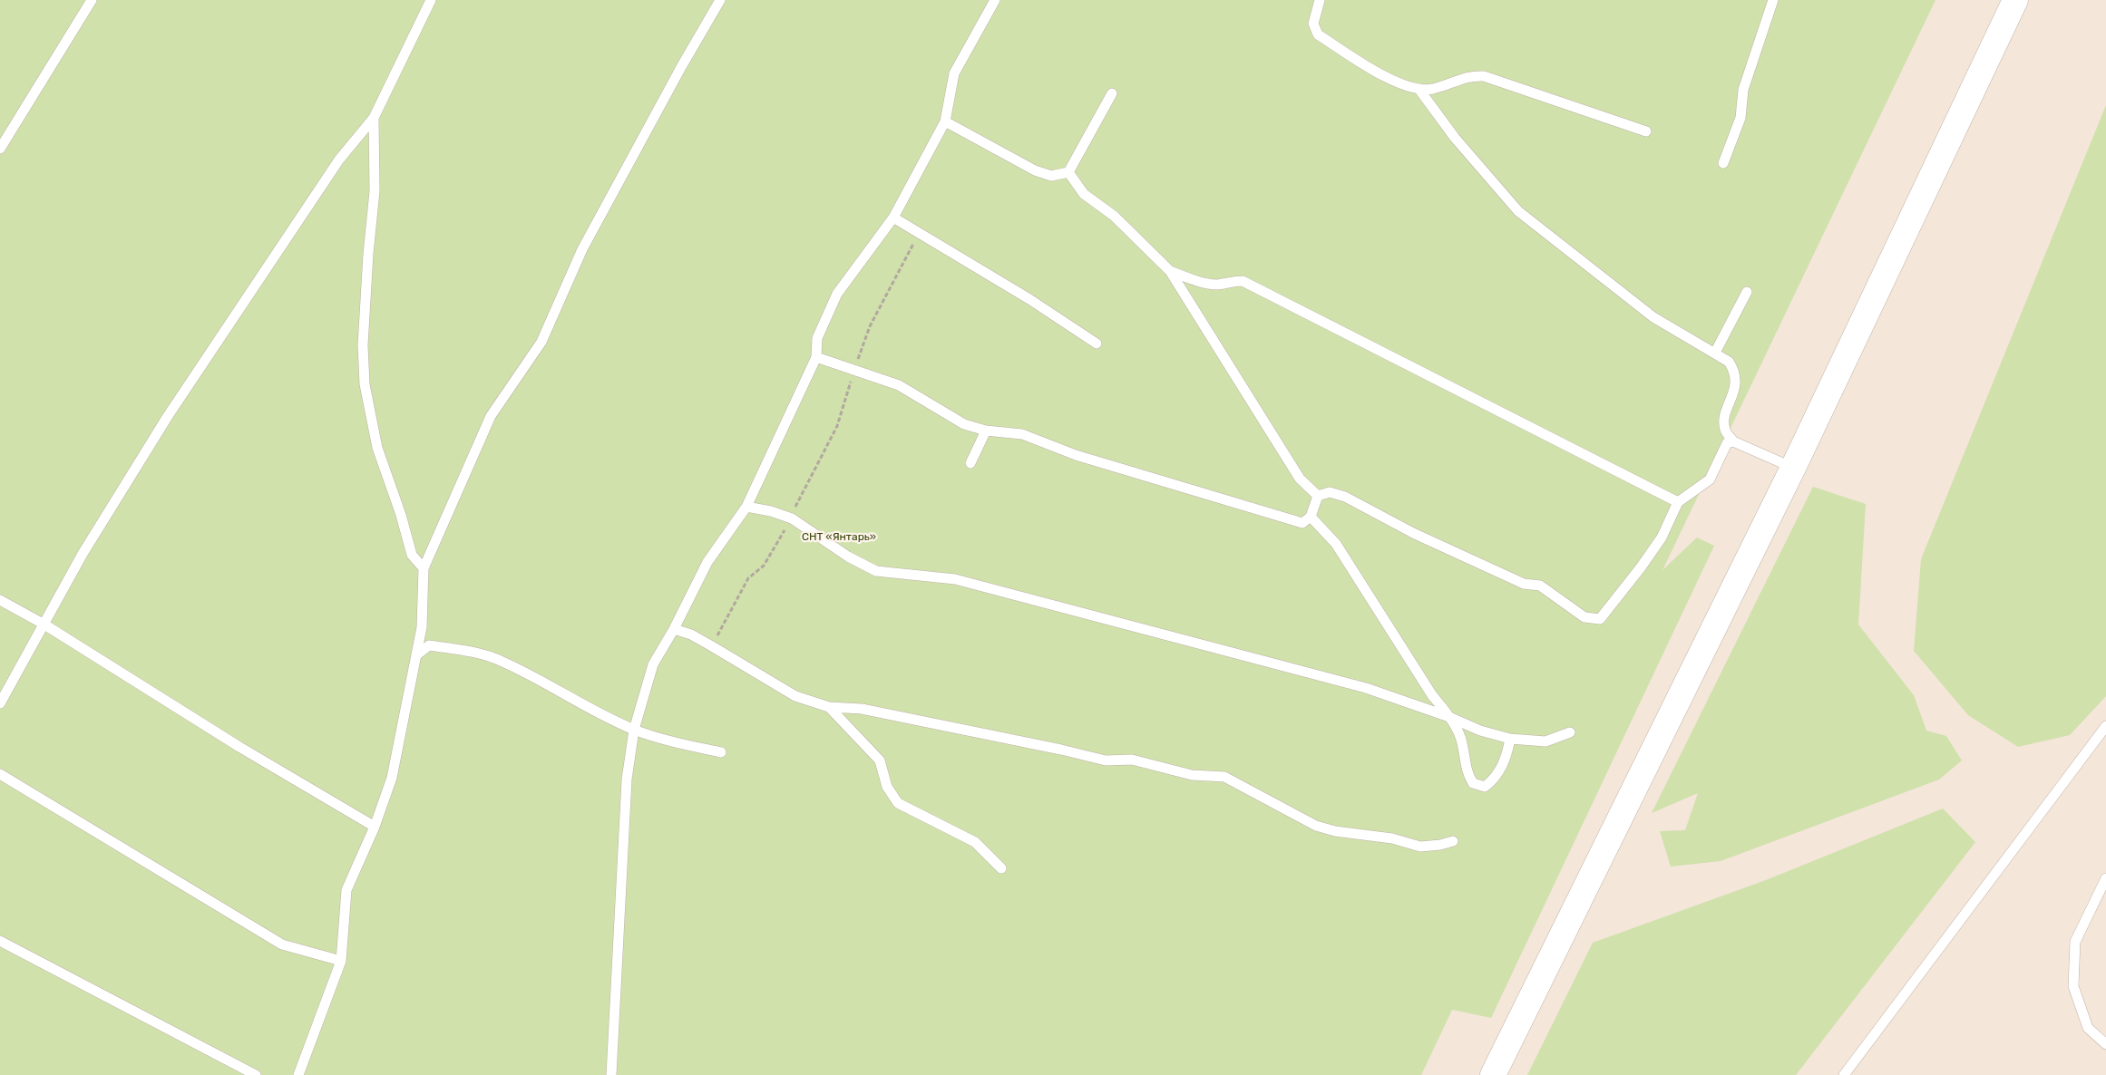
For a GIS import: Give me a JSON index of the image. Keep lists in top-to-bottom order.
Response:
{
  "parks": ["СНТ «Янтарь»"]
}
